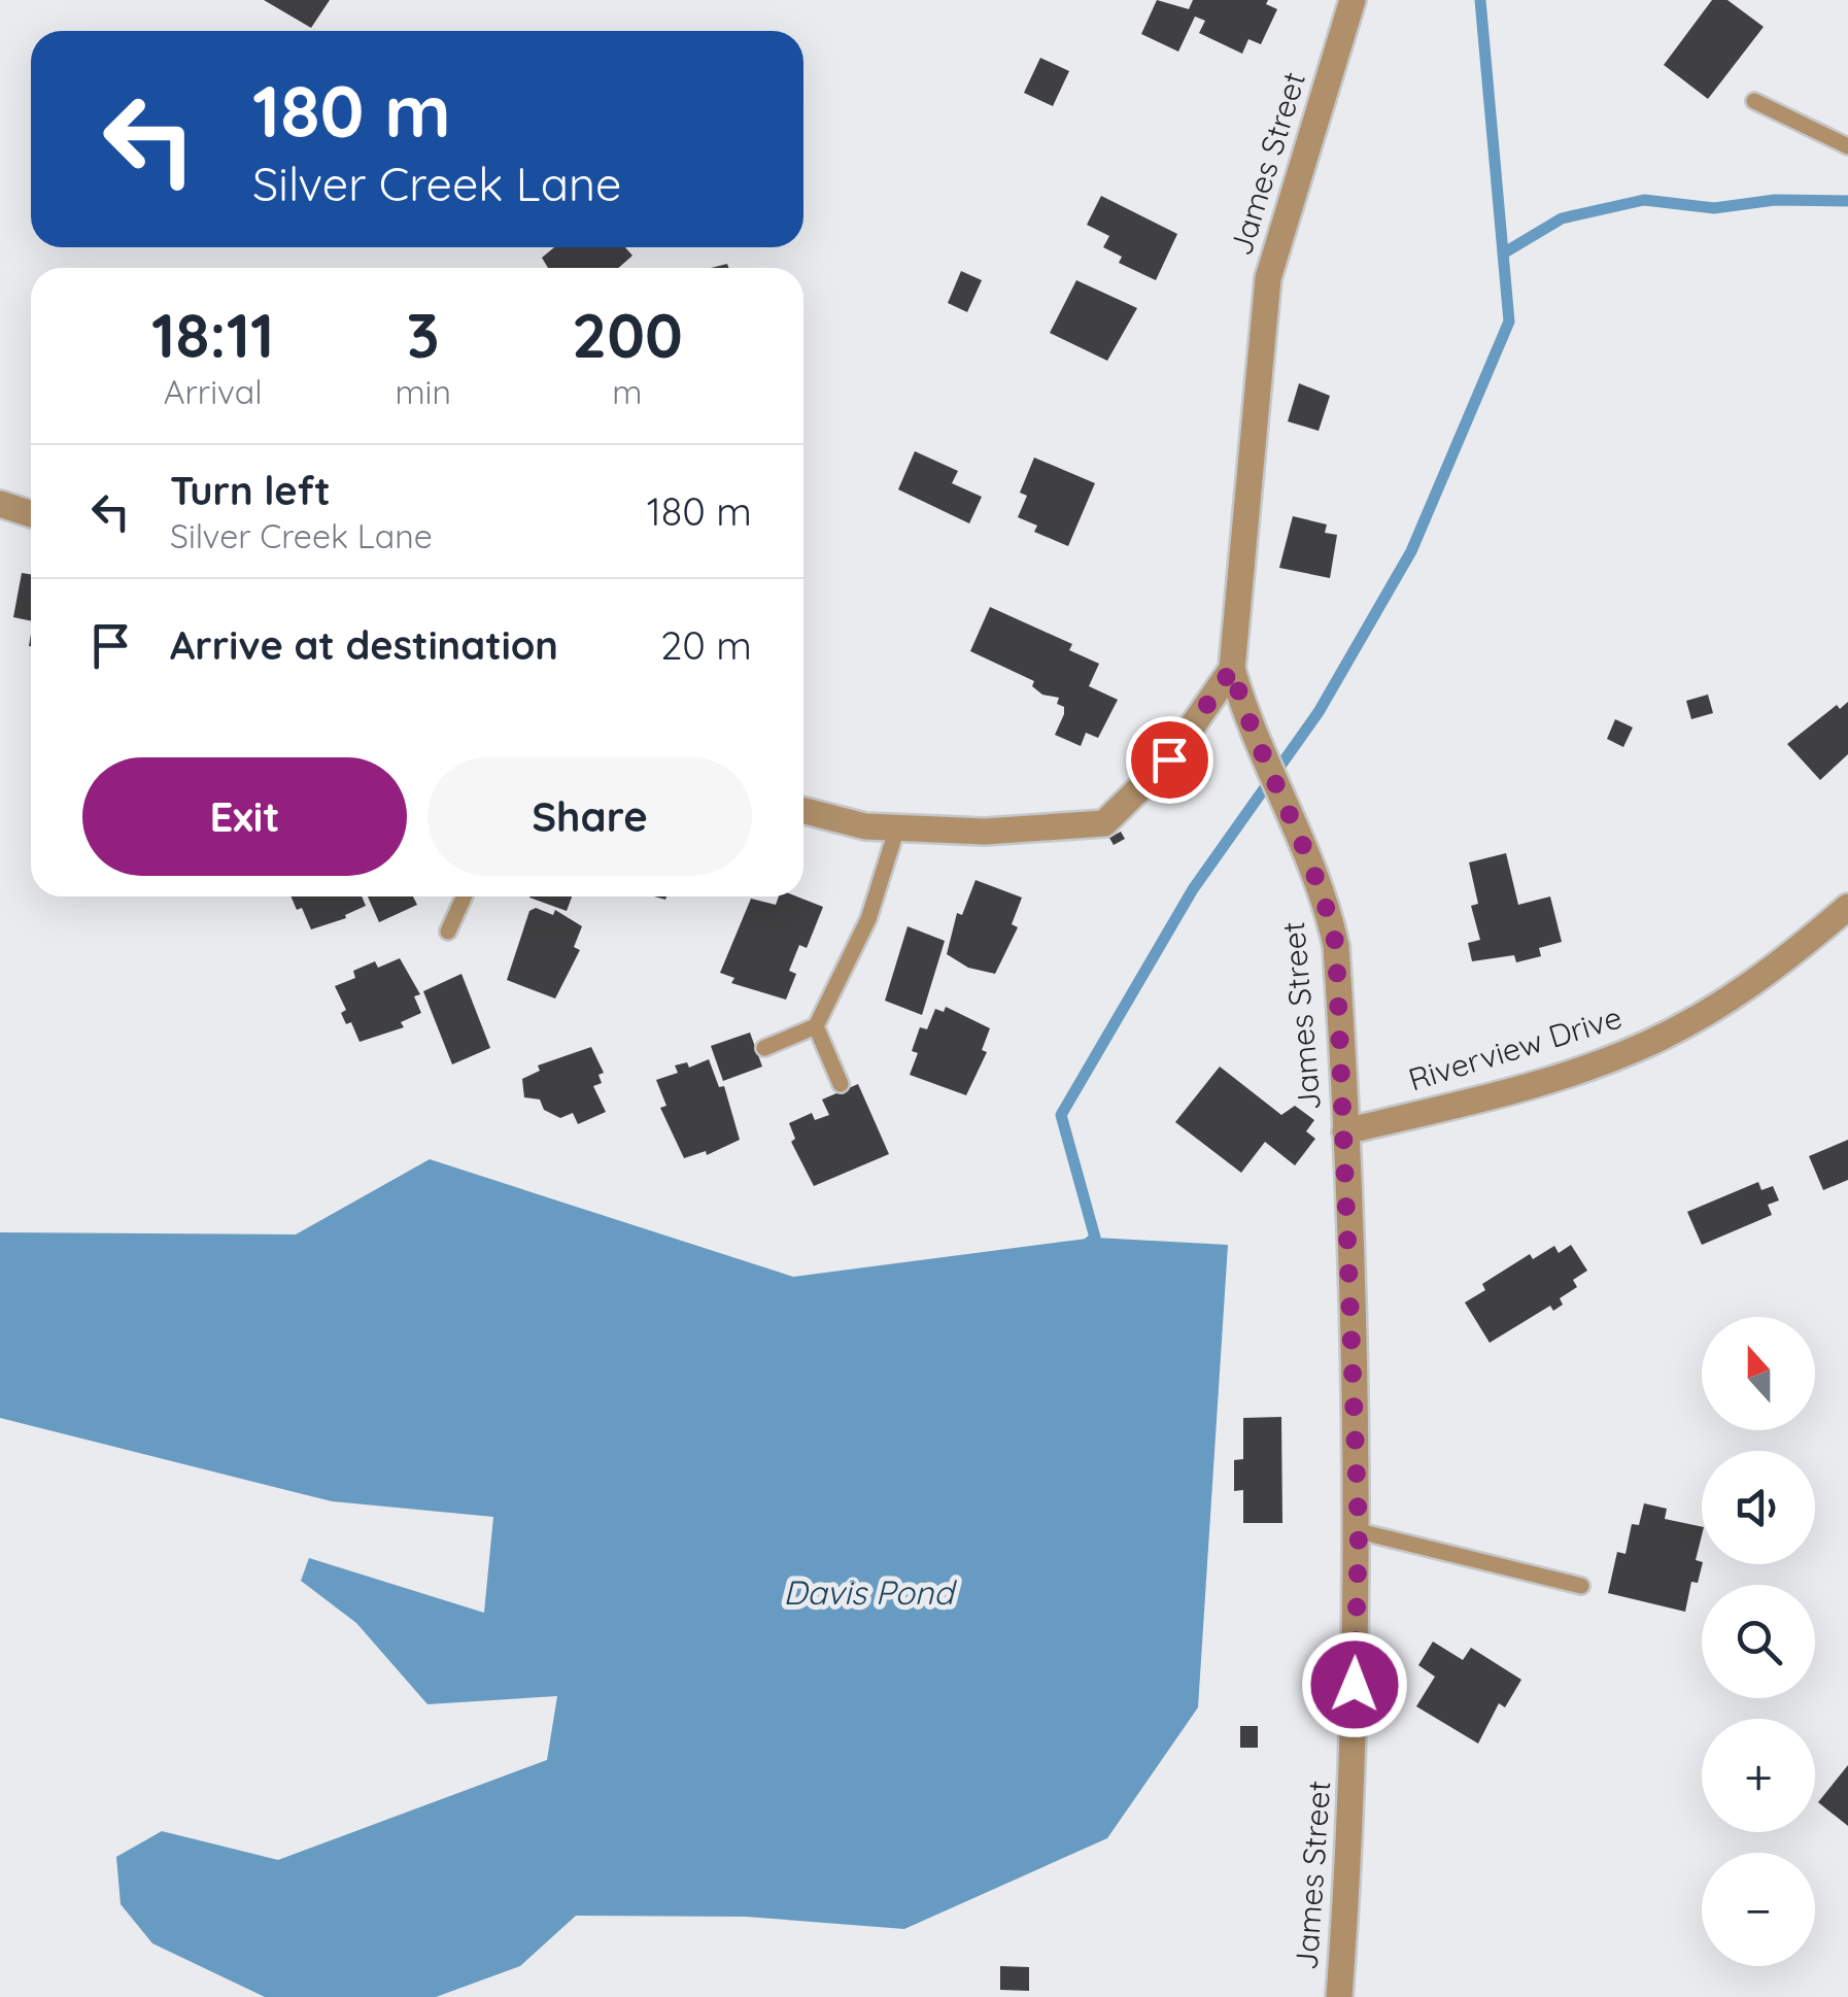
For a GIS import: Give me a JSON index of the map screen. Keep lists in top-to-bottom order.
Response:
{
  "streets": {
    "street": ["James Street", "Riverview Drive"]
  },
  "crossings": [
    ["James Street", "Riverview Drive"]
  ],
  "water": ["Davis Pond"],
  "north": "top",
  "page": {
    "turn": ["180 m", "Silver Creek Lane"],
    "eta": [
      "18:11",
      "Arrival",
      "3",
      "min",
      "200",
      "m"
    ],
    "list": [
      {
        "name": "Turn left",
        "note": "Silver Creek Lane",
        "value": "180 m"
      },
      {
        "name": "Arrive at destination",
        "value": "20 m"
      }
    ],
    "buttons": ["Exit", "Share"],
    "map_buttons": ["+", "−"]
  }
}
